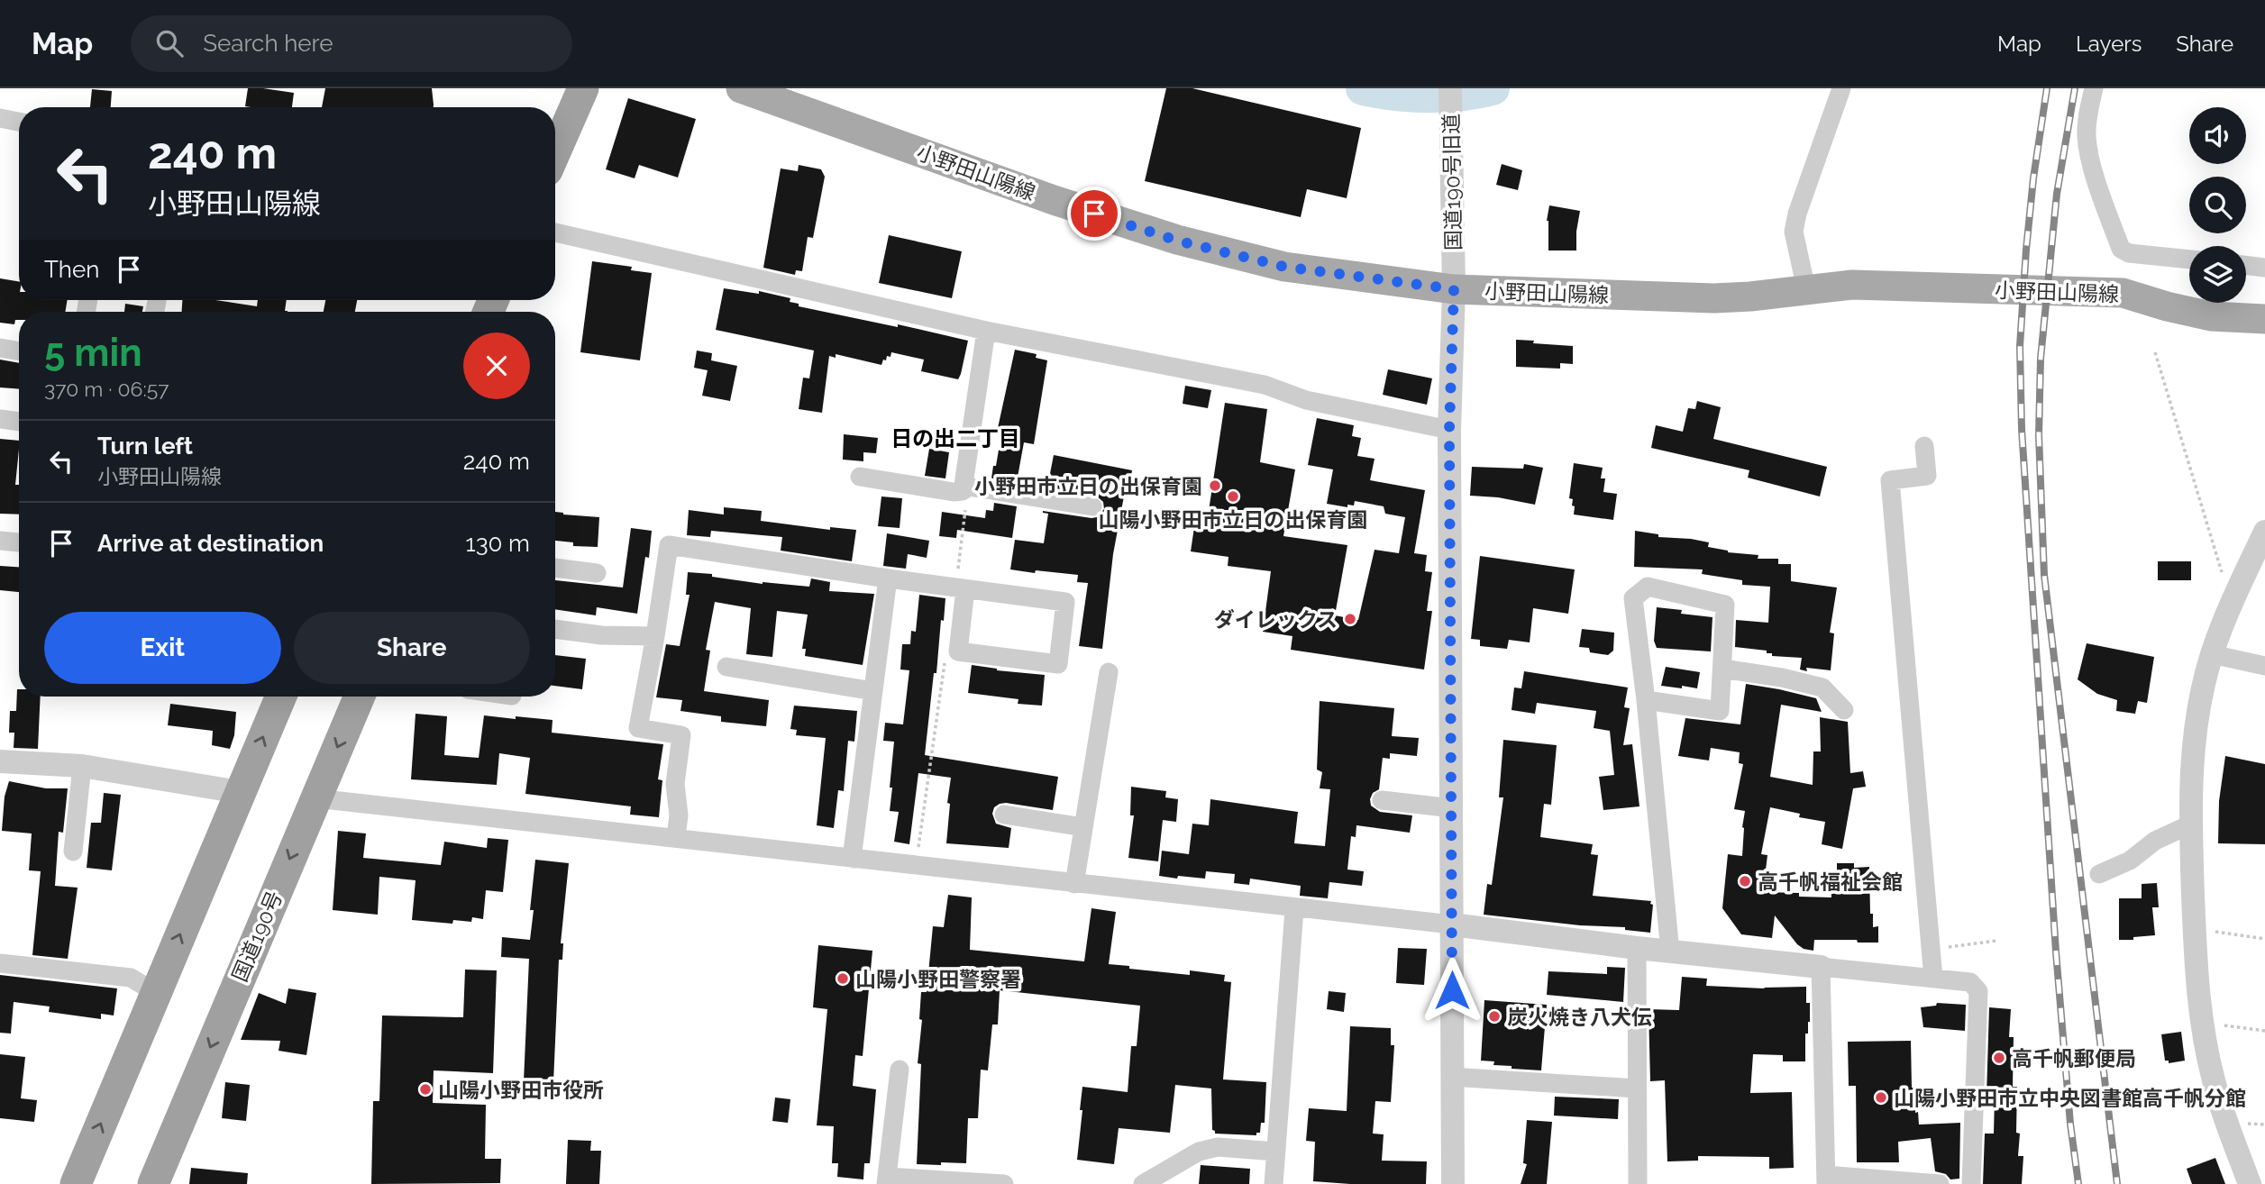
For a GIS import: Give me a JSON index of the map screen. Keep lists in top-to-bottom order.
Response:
{
  "streets": {
    "highway": ["国道190号"],
    "main road": ["小野田山陽線"],
    "street": ["国道190号旧道"]
  },
  "crossings": [
    ["小野田山陽線", "国道190号旧道"]
  ],
  "districts": ["日の出二丁目"],
  "places": [
    "小野田市立日の出保育園",
    "山陽小野田市立日の出保育園",
    "ダイレックス",
    "高千帆福祉会館",
    "山陽小野田警察署",
    "炭火焼き八犬伝",
    "高千帆郵便局",
    "山陽小野田市役所",
    "山陽小野田市立中央図書館高千帆分館"
  ],
  "page": {
    "header": "Map",
    "search": "Search here",
    "nav": ["Map", "Layers", "Share"],
    "turn": ["240 m", "小野田山陽線"],
    "then": "Then",
    "heading": ["5 min", "370 m · 06:57"],
    "list": [
      {
        "name": "Turn left",
        "note": "小野田山陽線",
        "value": "240 m"
      },
      {
        "name": "Arrive at destination",
        "value": "130 m"
      }
    ],
    "buttons": ["Exit", "Share"]
  }
}
